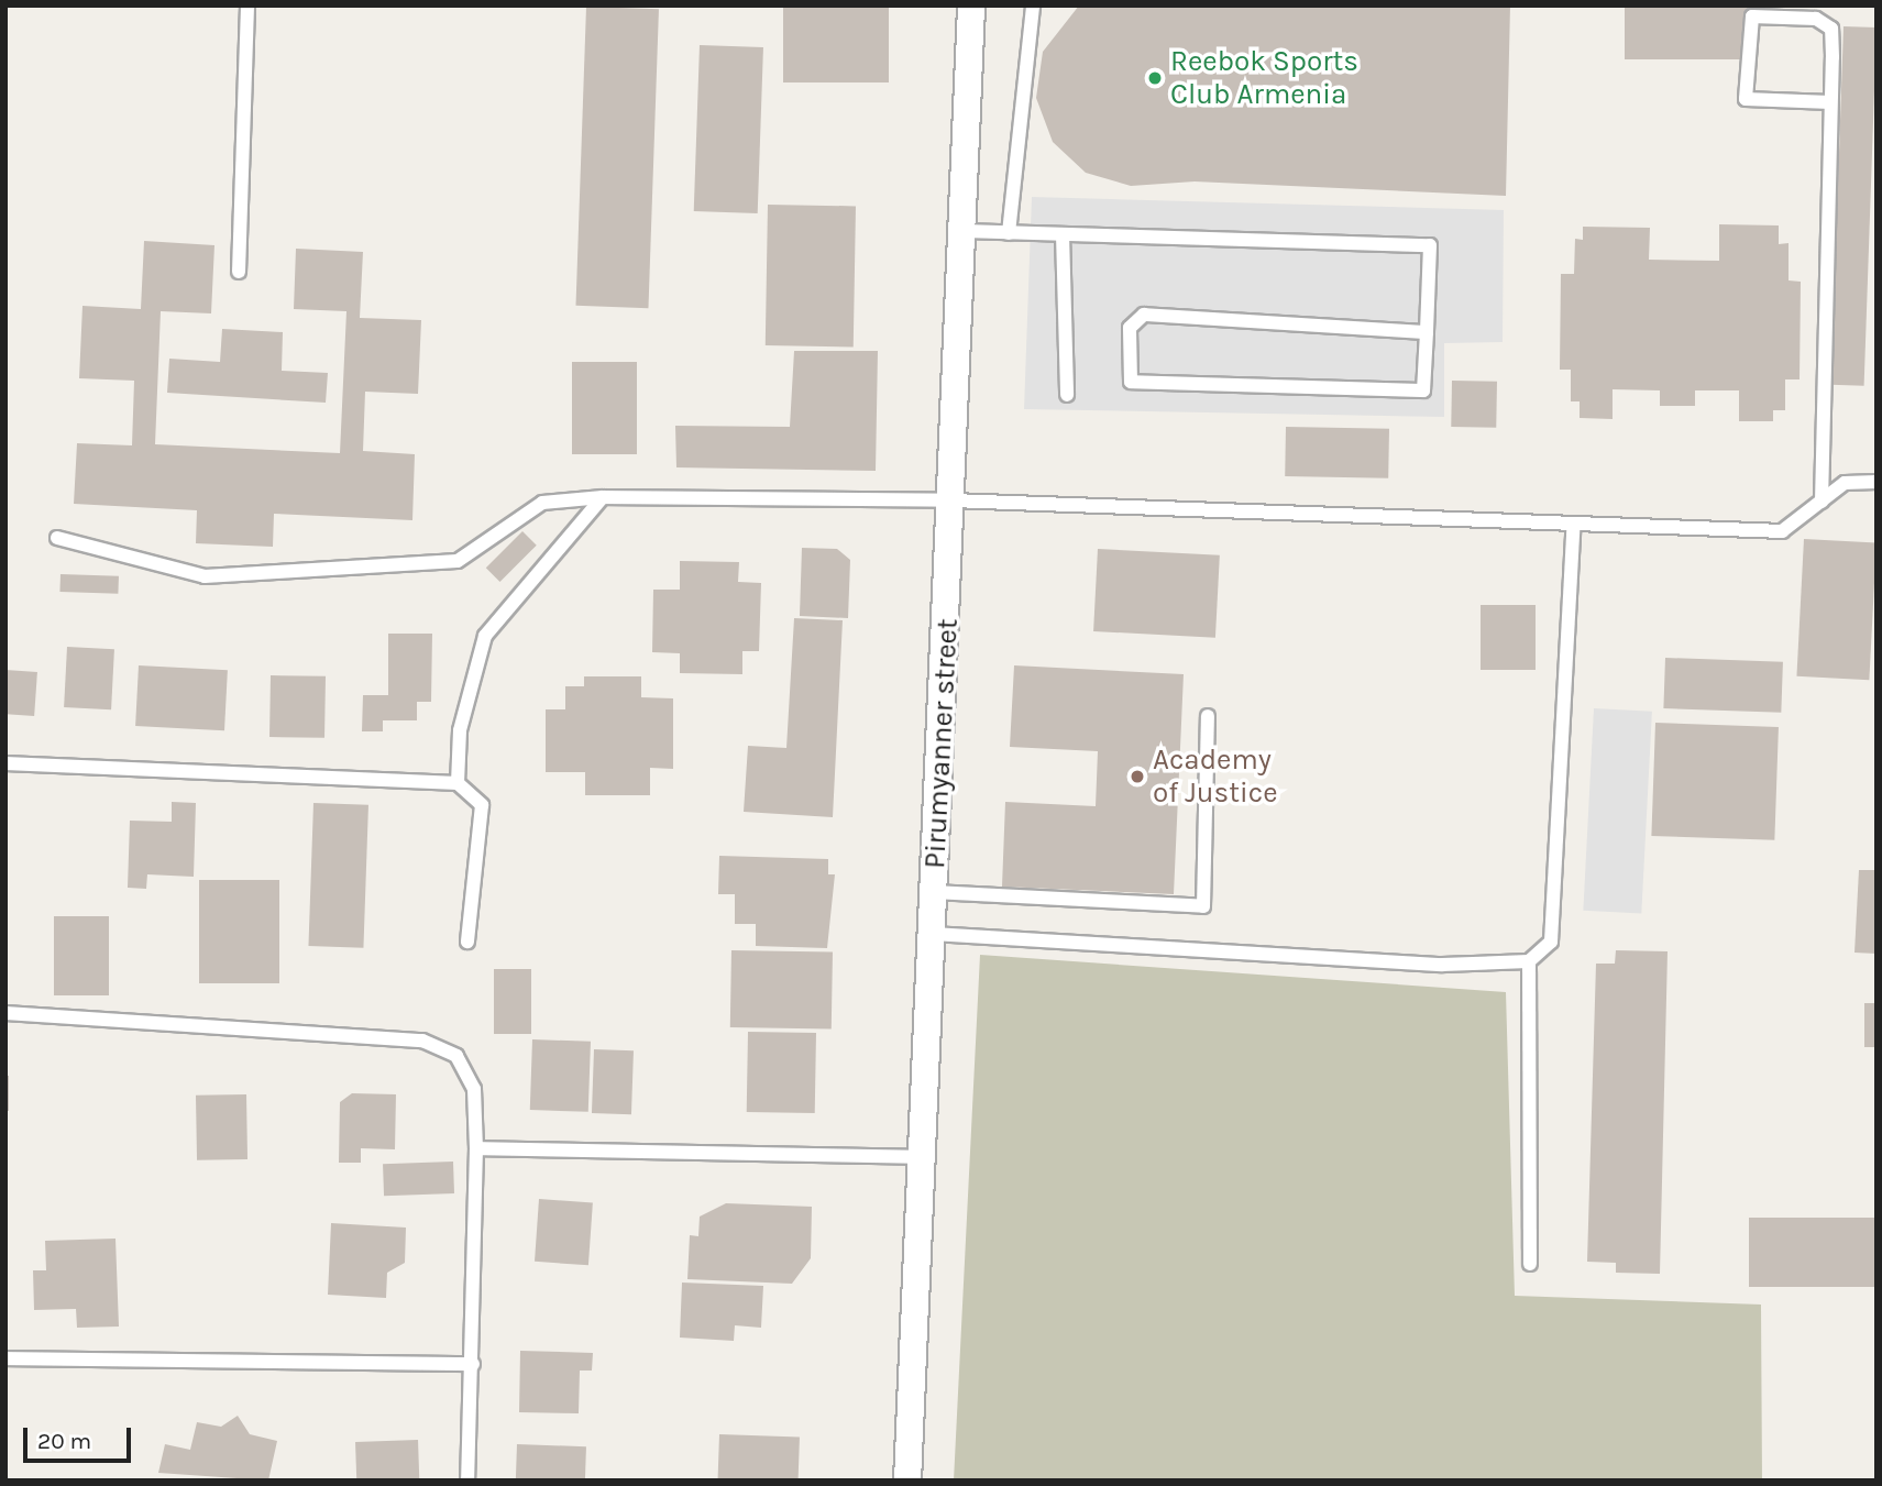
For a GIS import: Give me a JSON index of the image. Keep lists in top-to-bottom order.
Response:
{
  "streets": {
    "street": ["Pirumyanner street"]
  },
  "places": ["Reebok Sports Club Armenia", "Academy of Justice"],
  "scale_bar": "20 m"
}
